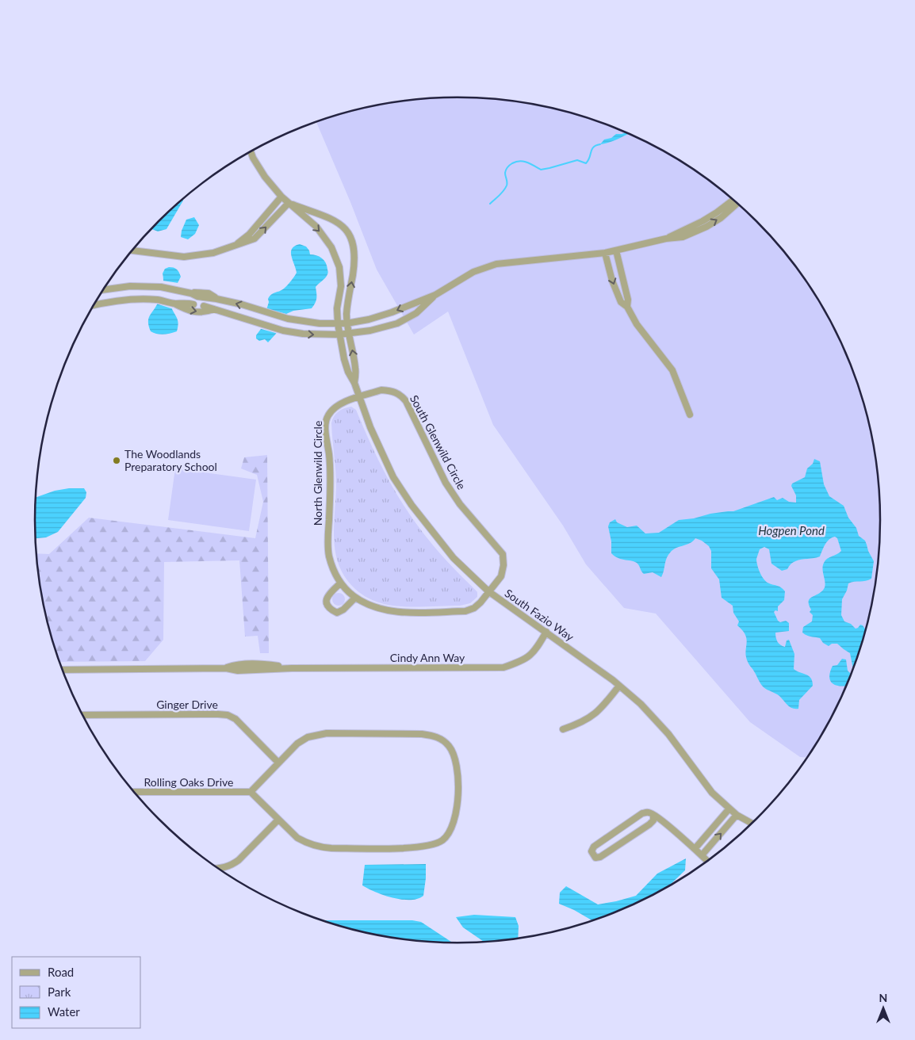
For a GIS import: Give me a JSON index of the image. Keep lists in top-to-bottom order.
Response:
{
  "streets": {
    "street": [
      "South Glenwild Circle",
      "North Glenwild Circle",
      "South Fazio Way",
      "Cindy Ann Way",
      "Ginger Drive",
      "Rolling Oaks Drive"
    ]
  },
  "crossings": [
    ["South Glenwild Circle", "North Glenwild Circle"],
    ["South Glenwild Circle", "South Fazio Way"],
    ["North Glenwild Circle", "South Fazio Way"],
    ["South Fazio Way", "Cindy Ann Way"]
  ],
  "water": ["Hogpen Pond"],
  "places": ["The Woodlands Preparatory School"],
  "legend": ["Road", "Park", "Water"],
  "north": "top"
}
